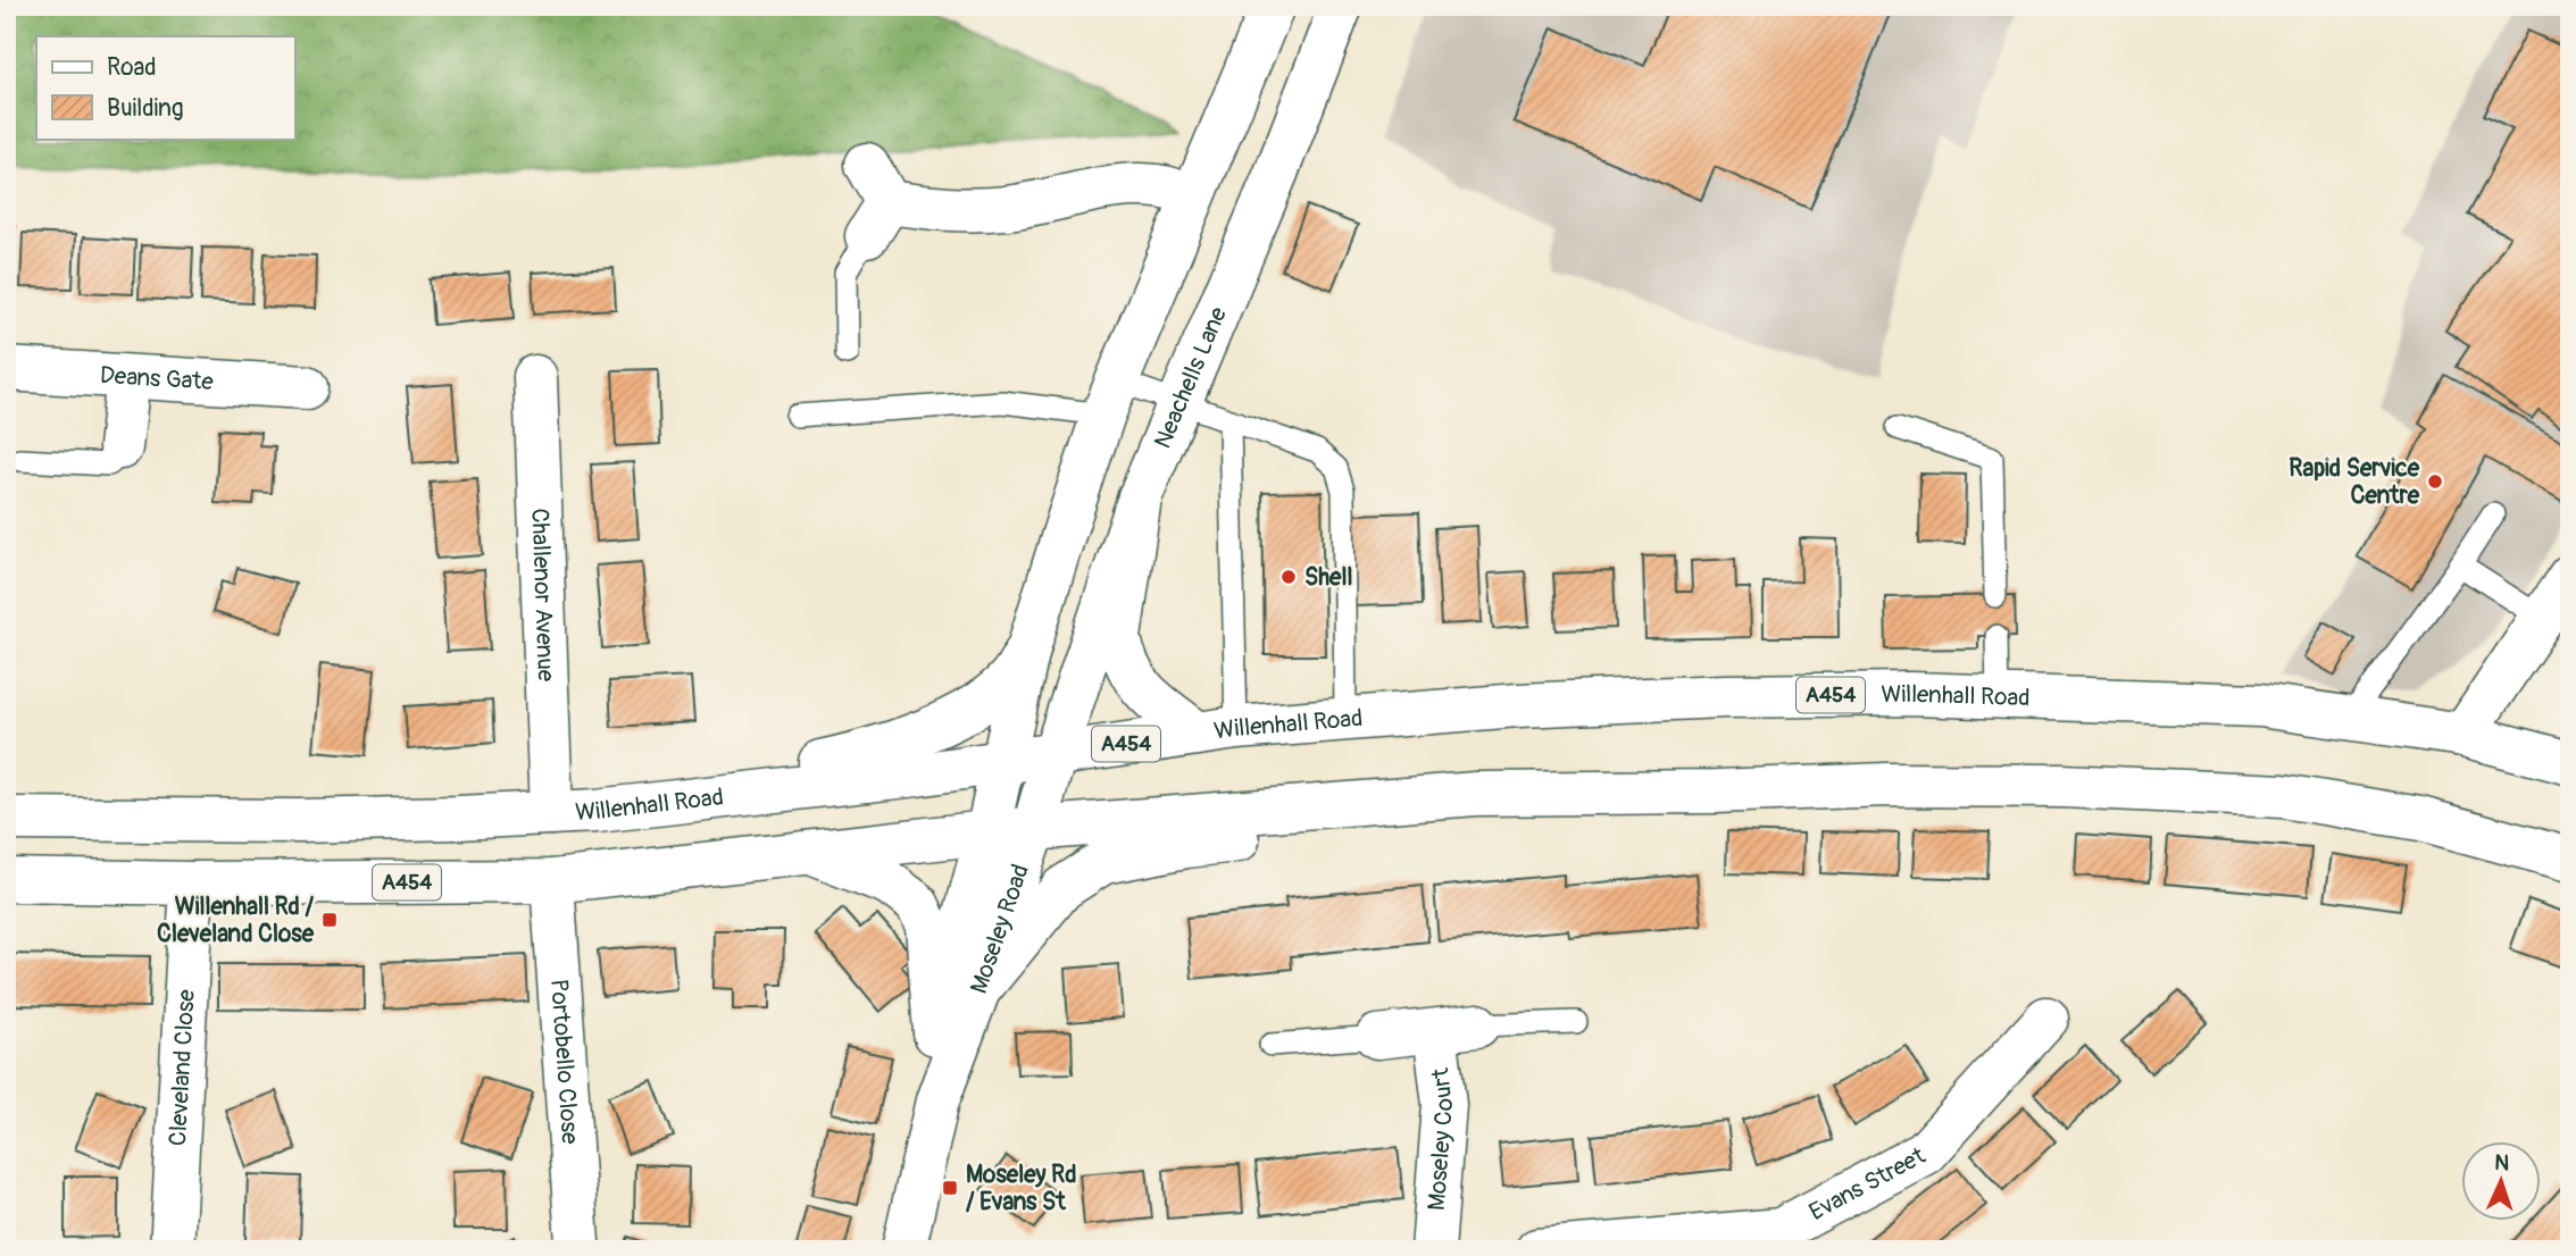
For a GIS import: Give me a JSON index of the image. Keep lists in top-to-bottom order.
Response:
{
  "streets": {
    "main road": [
      "Deans Gate",
      "Neachells Lane",
      "Challenor Avenue",
      "A454",
      "Willenhall Road",
      "Moseley Road",
      "Portobello Close",
      "Cleveland Close",
      "Moseley Court",
      "Evans Street"
    ]
  },
  "crossings": [
    ["Neachells Lane", "Willenhall Road"],
    ["Neachells Lane", "Moseley Road"],
    ["Challenor Avenue", "Willenhall Road"],
    ["A454", "Moseley Road"],
    ["A454", "Portobello Close"],
    ["A454", "Cleveland Close"],
    ["Willenhall Road", "Moseley Road"]
  ],
  "places": {
    "other": ["Rapid Service Centre", "Shell"],
    "transit": ["Willenhall Rd / Cleveland Close", "Moseley Rd / Evans St"]
  },
  "legend": ["Road", "Building"],
  "north": "top"
}
